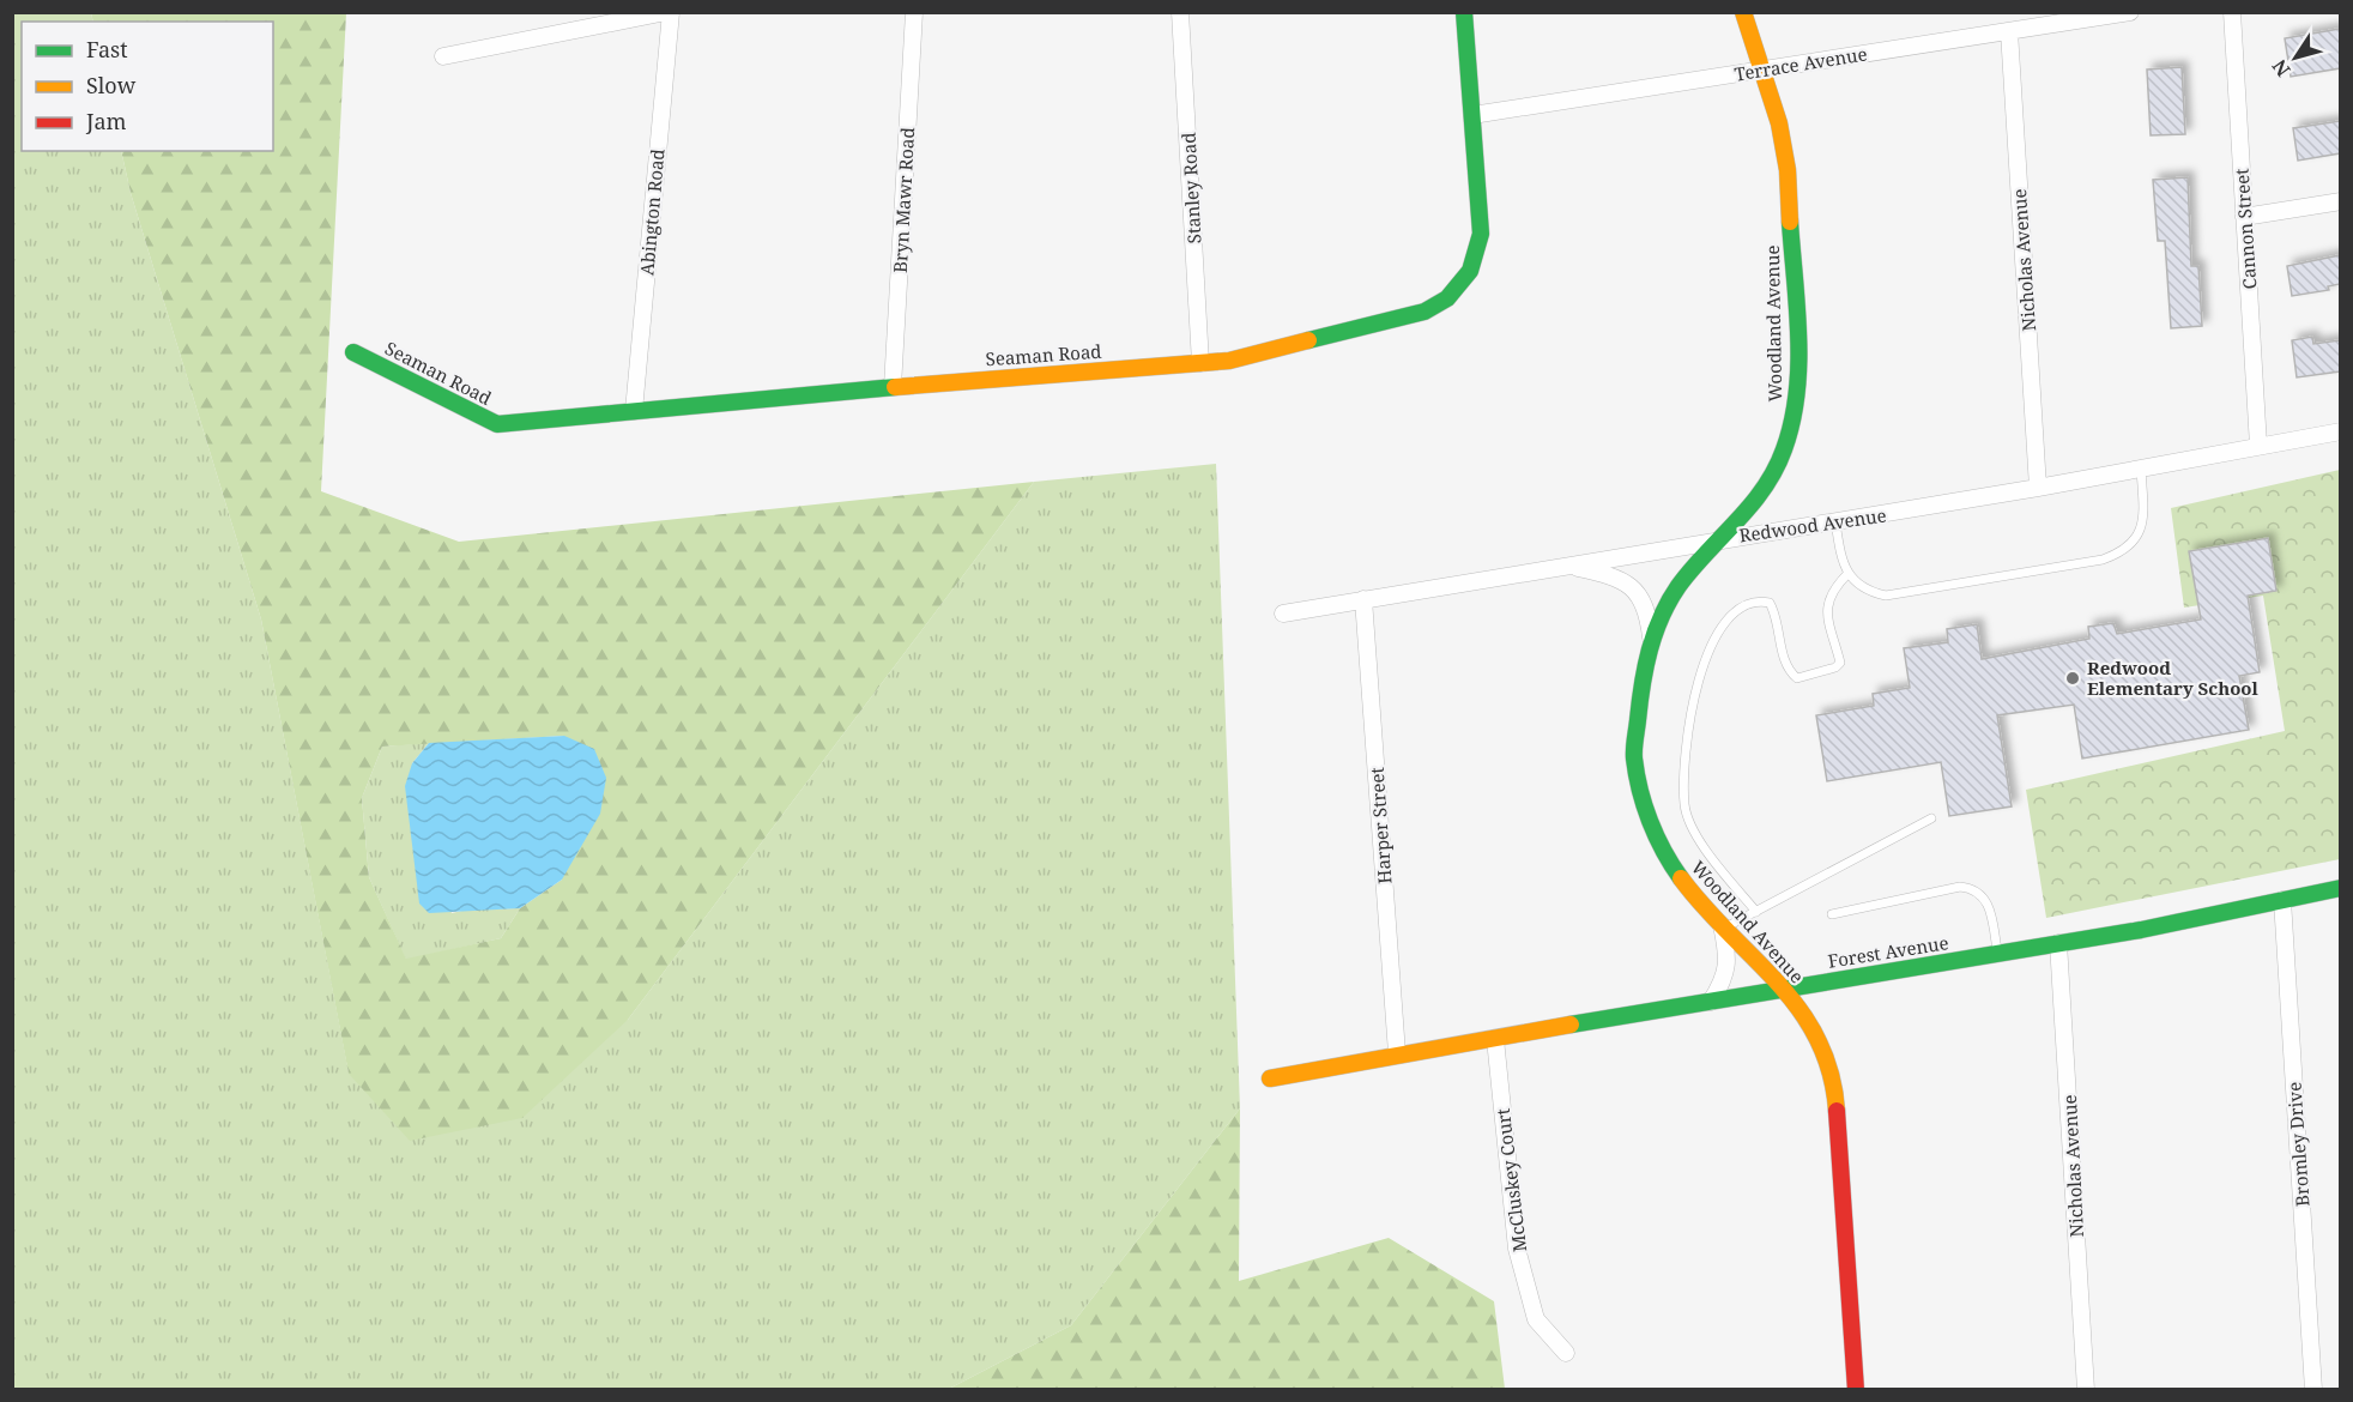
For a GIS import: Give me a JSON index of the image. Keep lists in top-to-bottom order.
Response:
{
  "streets": {
    "street": [
      "Terrace Avenue",
      "Stanley Road",
      "Bryn Mawr Road",
      "Abington Road",
      "Cannon Street",
      "Nicholas Avenue",
      "Woodland Avenue",
      "Seaman Road",
      "Redwood Avenue",
      "Harper Street",
      "Forest Avenue",
      "Bromley Drive",
      "McCluskey Court"
    ]
  },
  "crossings": [
    ["Terrace Avenue", "Nicholas Avenue"],
    ["Terrace Avenue", "Woodland Avenue"],
    ["Terrace Avenue", "Seaman Road"],
    ["Stanley Road", "Seaman Road"],
    ["Bryn Mawr Road", "Seaman Road"],
    ["Abington Road", "Seaman Road"],
    ["Cannon Street", "Redwood Avenue"],
    ["Nicholas Avenue", "Redwood Avenue"],
    ["Nicholas Avenue", "Forest Avenue"],
    ["Woodland Avenue", "Redwood Avenue"],
    ["Woodland Avenue", "Forest Avenue"],
    ["Redwood Avenue", "Harper Street"],
    ["Harper Street", "Forest Avenue"],
    ["Forest Avenue", "Bromley Drive"],
    ["Forest Avenue", "McCluskey Court"]
  ],
  "places": ["Redwood Elementary School"],
  "legend": ["Fast", "Slow", "Jam"],
  "north": "bottom left"
}
